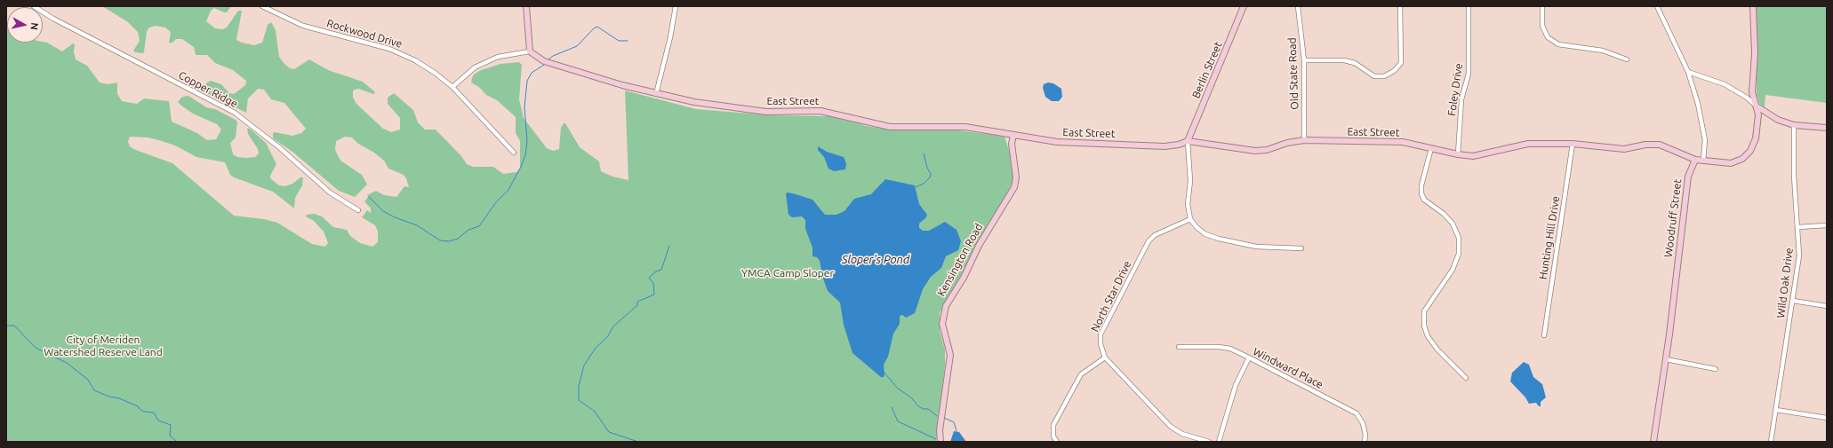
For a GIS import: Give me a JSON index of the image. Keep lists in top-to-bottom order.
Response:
{
  "streets": {
    "street": [
      "Rockwood Drive",
      "Berlin Street",
      "Old State Road",
      "Copper Ridge",
      "Foley Drive",
      "East Street",
      "Woodruff Street",
      "Hunting Hill Drive",
      "Kensington Road",
      "Wild Oak Drive",
      "North Star Drive",
      "Windward Place"
    ]
  },
  "crossings": [
    ["Berlin Street", "East Street"],
    ["Old State Road", "East Street"],
    ["Foley Drive", "East Street"],
    ["East Street", "Woodruff Street"],
    ["East Street", "Hunting Hill Drive"],
    ["East Street", "Kensington Road"]
  ],
  "water": ["Sloper's Pond"],
  "parks": ["YMCA Camp Sloper", "City of Meriden Watershed Reserve Land"],
  "north": "right"
}
